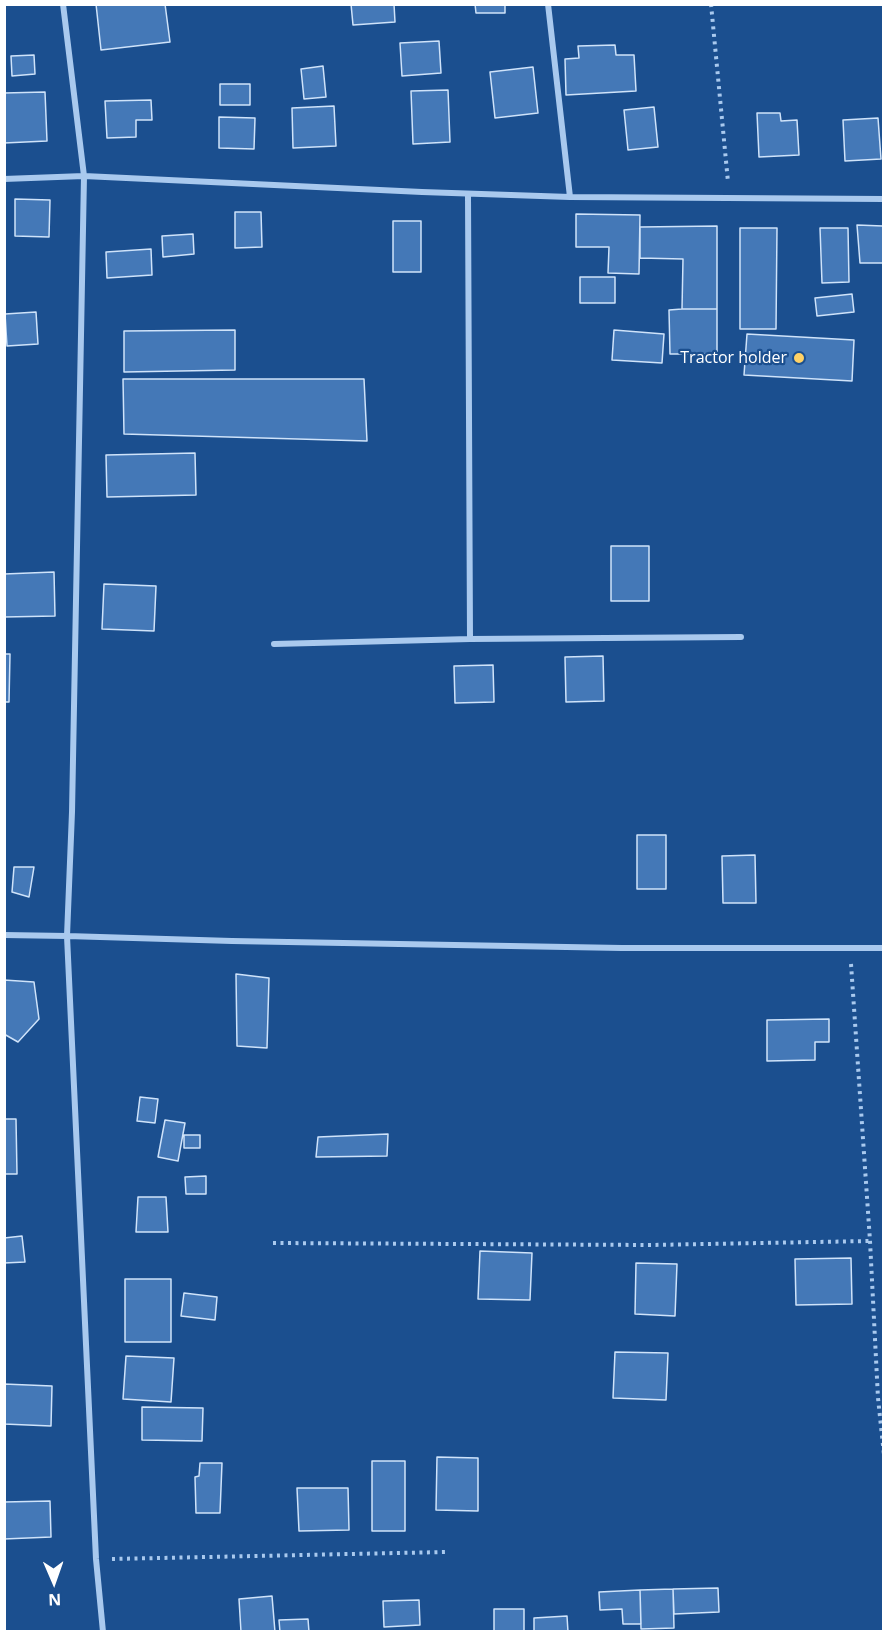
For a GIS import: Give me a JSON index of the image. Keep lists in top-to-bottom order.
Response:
{
  "places": ["Tractor holder"],
  "north": "bottom"
}
